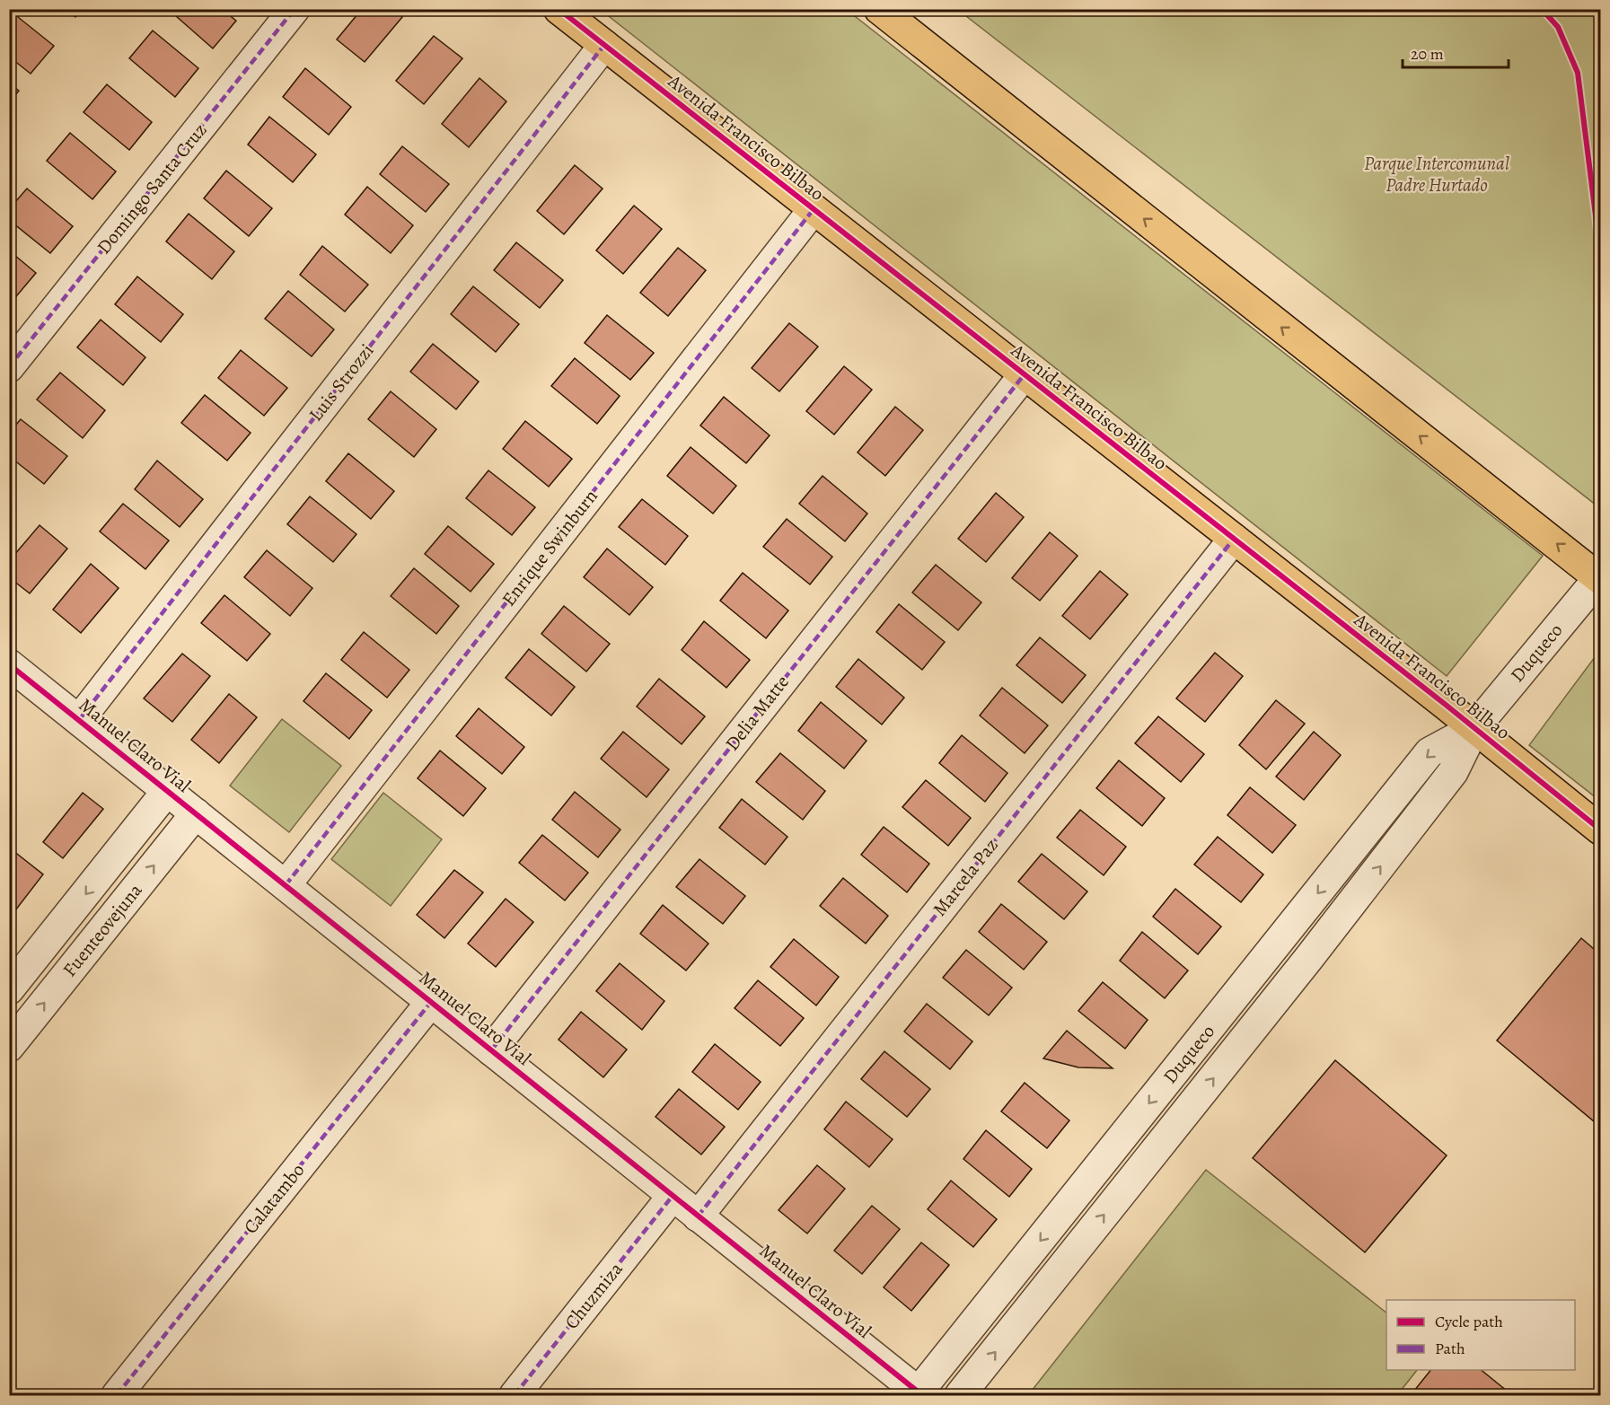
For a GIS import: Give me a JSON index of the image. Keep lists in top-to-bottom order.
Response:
{
  "streets": {
    "main road": ["Avenida Francisco Bilbao"],
    "street": [
      "Domingo Santa Cruz",
      "Luis Strozzi",
      "Enrique Swinburn",
      "Duqueco",
      "Delia Matte",
      "Manuel Claro Vial",
      "Marcela Paz",
      "Fuenteovejuna",
      "Calatambo",
      "Chuzmiza"
    ]
  },
  "crossings": [
    ["Avenida Francisco Bilbao", "Luis Strozzi"],
    ["Avenida Francisco Bilbao", "Enrique Swinburn"],
    ["Avenida Francisco Bilbao", "Duqueco"],
    ["Avenida Francisco Bilbao", "Delia Matte"],
    ["Avenida Francisco Bilbao", "Marcela Paz"],
    ["Luis Strozzi", "Manuel Claro Vial"],
    ["Enrique Swinburn", "Manuel Claro Vial"],
    ["Duqueco", "Manuel Claro Vial"],
    ["Delia Matte", "Manuel Claro Vial"],
    ["Manuel Claro Vial", "Marcela Paz"],
    ["Manuel Claro Vial", "Fuenteovejuna"],
    ["Manuel Claro Vial", "Calatambo"],
    ["Manuel Claro Vial", "Chuzmiza"]
  ],
  "parks": ["Parque Intercomunal Padre Hurtado"],
  "legend": ["Cycle path", "Path"],
  "scale_bar": "20 m"
}
